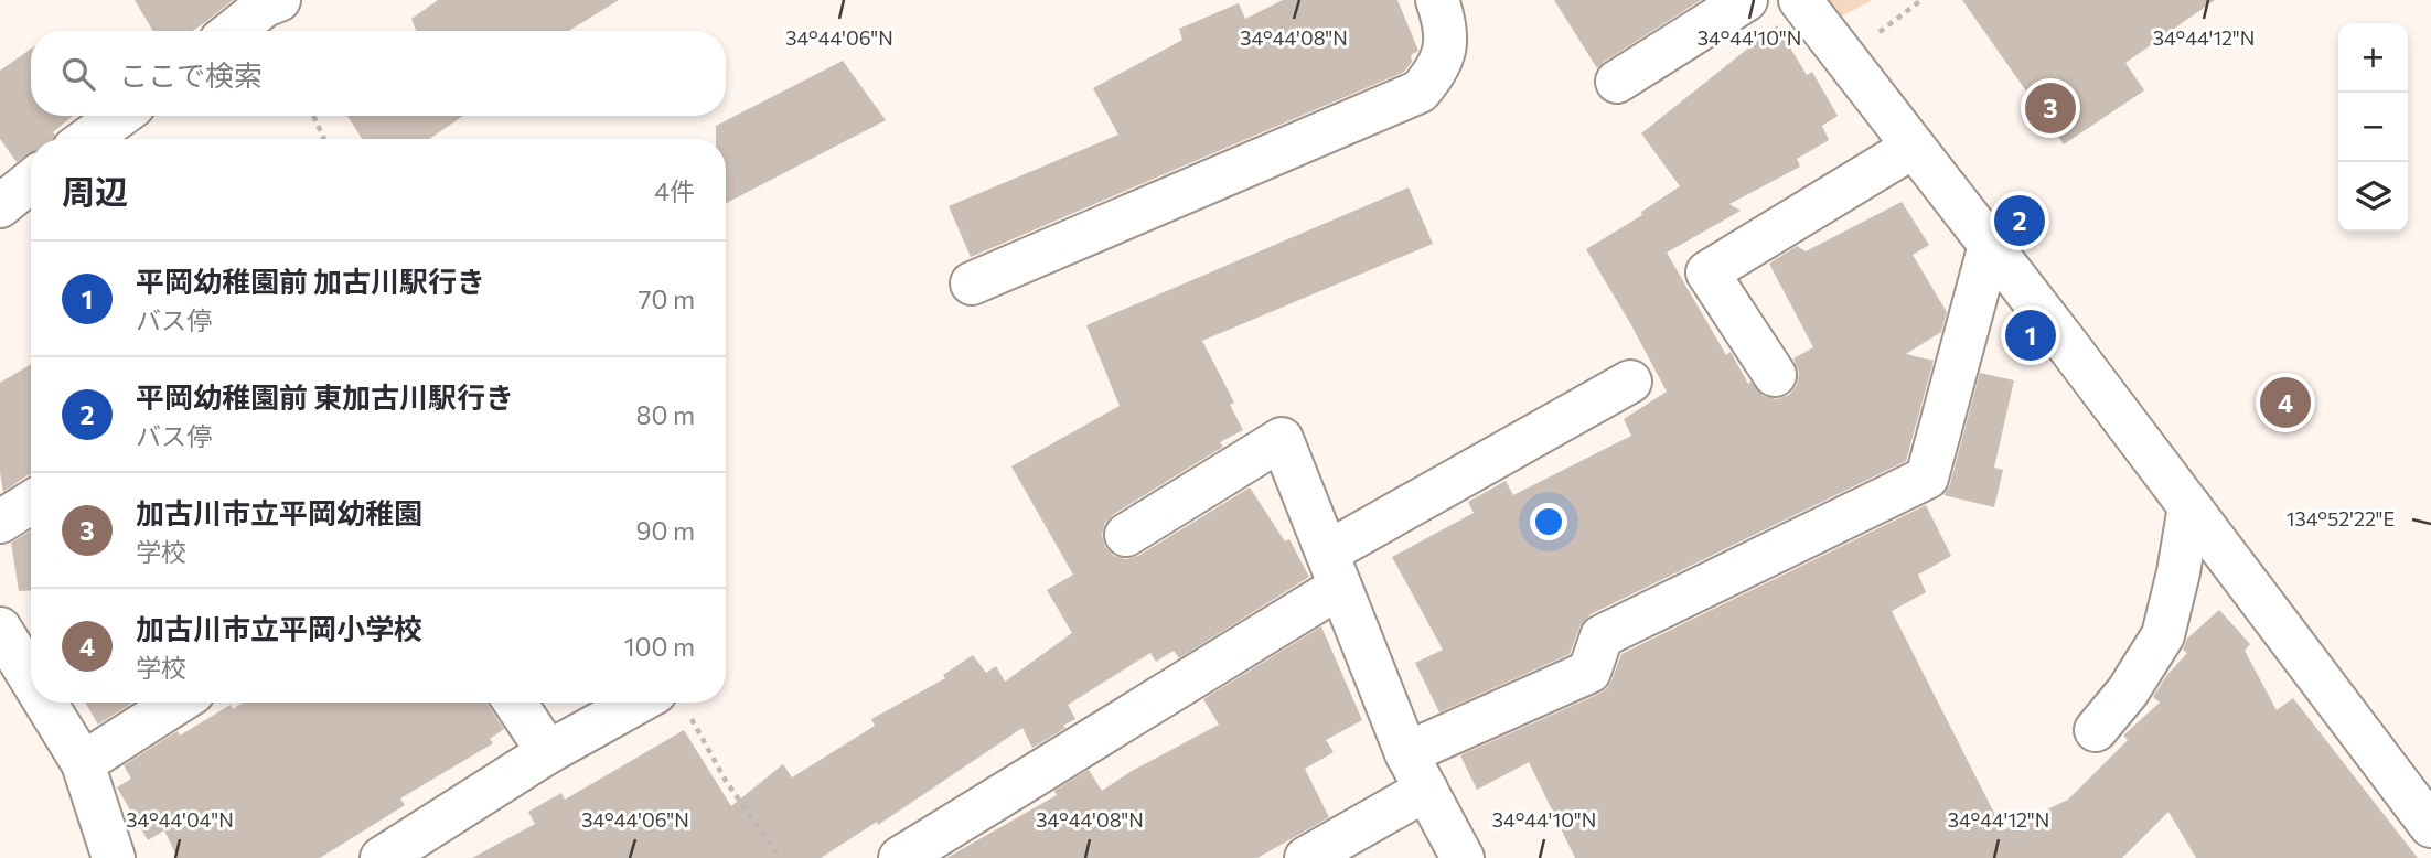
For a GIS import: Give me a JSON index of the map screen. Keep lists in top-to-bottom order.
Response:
{
  "page": {
    "map_buttons": ["+", "−"],
    "search": "ここで検索",
    "pins": [
      "3",
      "2",
      "1",
      "4"
    ],
    "heading": ["周辺", "4件"],
    "list": [
      {
        "mark": "1",
        "name": "平岡幼稚園前 加古川駅行き",
        "note": "バス停",
        "value": "70 m"
      },
      {
        "mark": "2",
        "name": "平岡幼稚園前 東加古川駅行き",
        "note": "バス停",
        "value": "80 m"
      },
      {
        "mark": "3",
        "name": "加古川市立平岡幼稚園",
        "note": "学校",
        "value": "90 m"
      },
      {
        "mark": "4",
        "name": "加古川市立平岡小学校",
        "note": "学校",
        "value": "100 m"
      }
    ]
  },
  "coordinates": [
    "34°44'06\"N",
    "34°44'08\"N",
    "34°44'10\"N",
    "34°44'12\"N",
    "134°52'22\"E",
    "34°44'04\"N"
  ]
}
